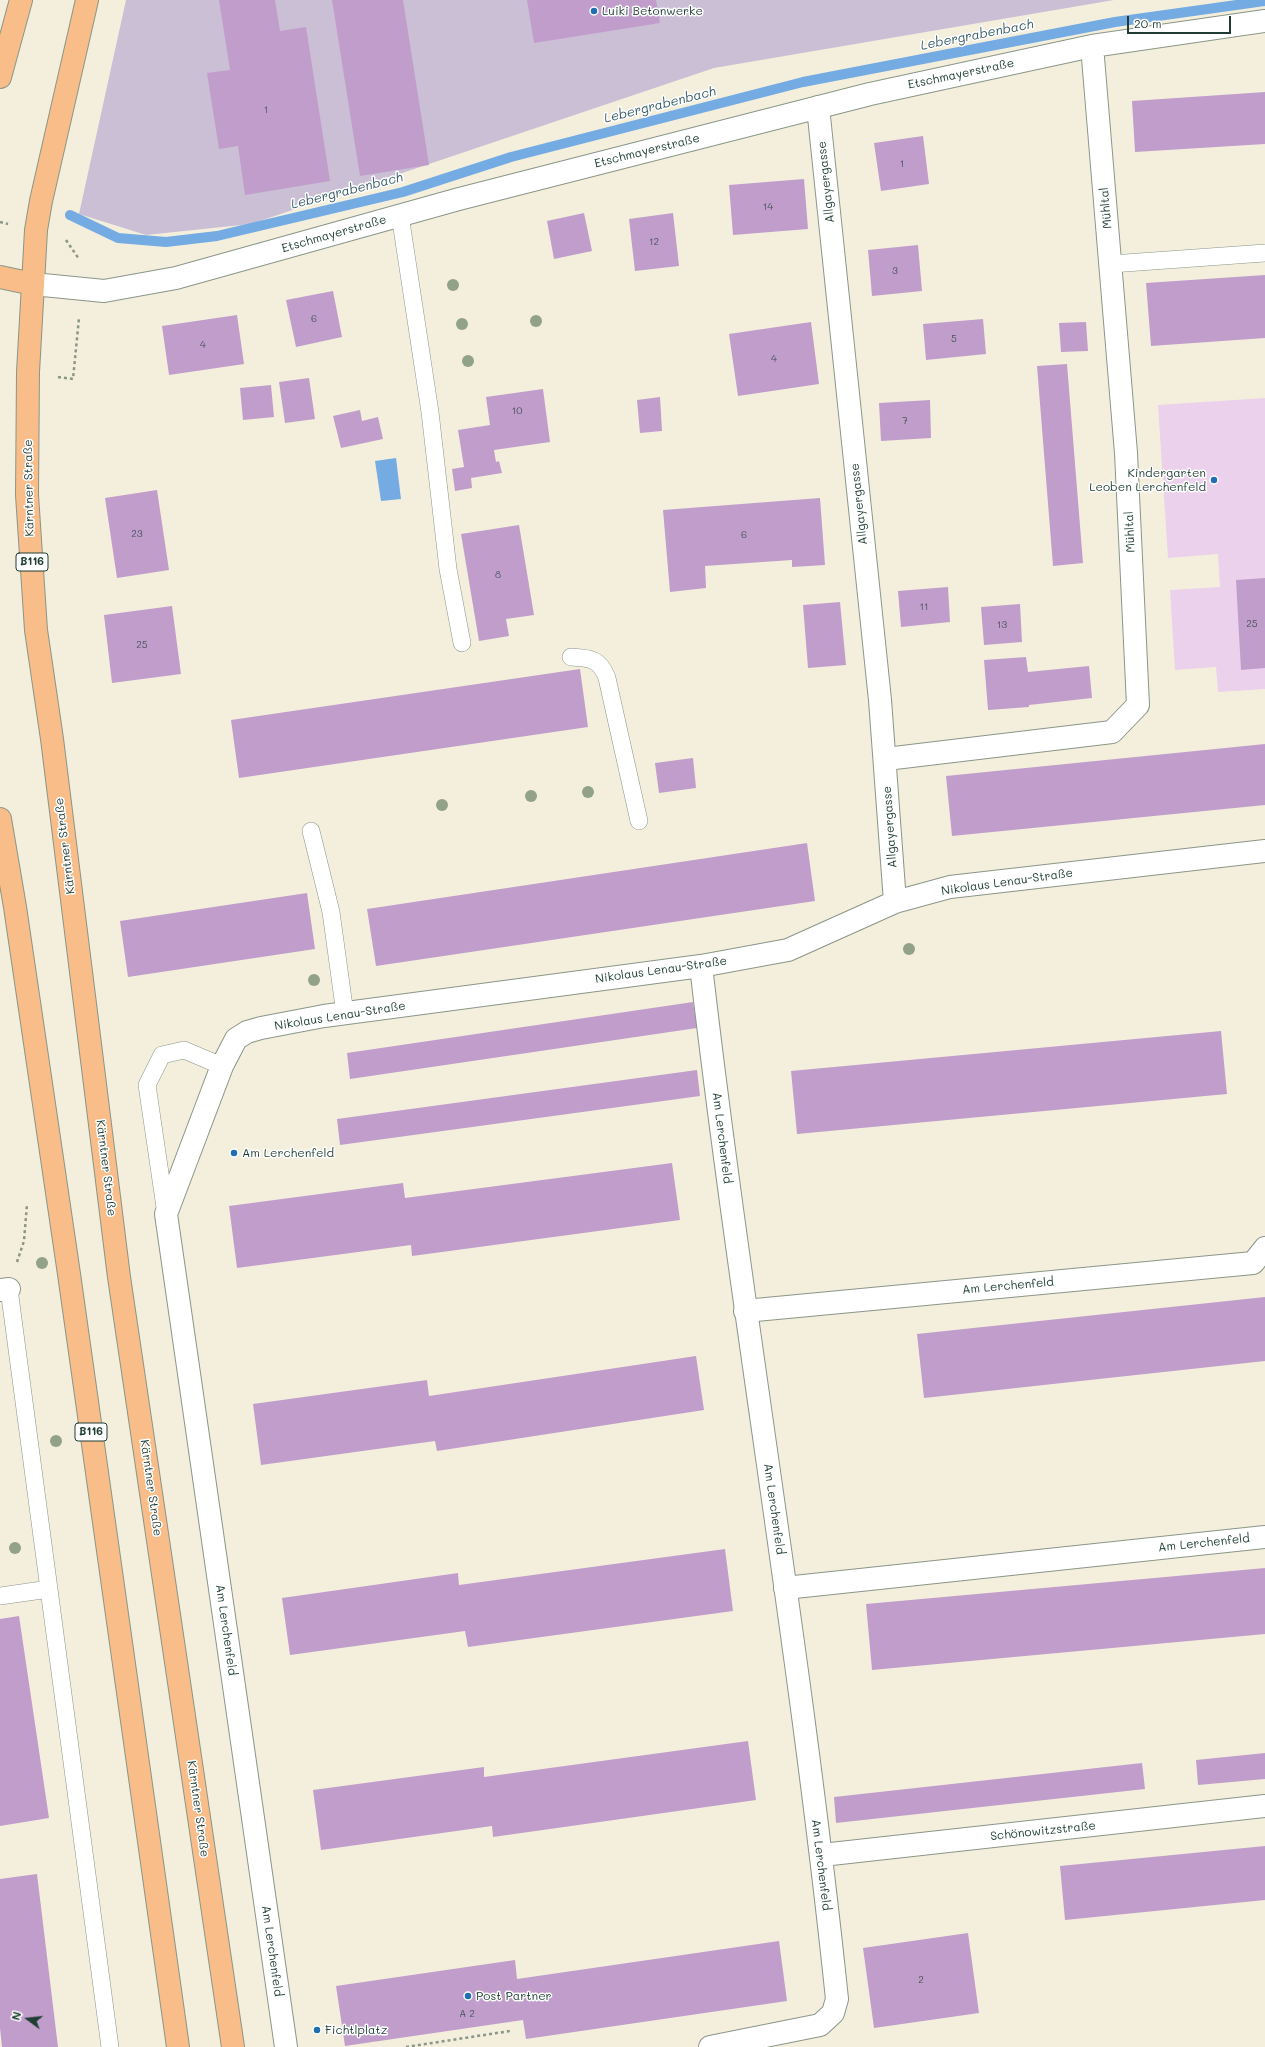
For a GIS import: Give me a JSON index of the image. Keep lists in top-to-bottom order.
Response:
{
  "streets": {
    "main road": ["Kärntner Straße", "B116"],
    "street": [
      "Etschmayerstraße",
      "Allgayergasse",
      "Mühltal",
      "Nikolaus Lenau-Straße",
      "Am Lerchenfeld",
      "Schönowitzstraße"
    ]
  },
  "crossings": [
    ["Etschmayerstraße", "Allgayergasse"],
    ["Etschmayerstraße", "Mühltal"],
    ["Etschmayerstraße", "Kärntner Straße"],
    ["Allgayergasse", "Mühltal"],
    ["Allgayergasse", "Nikolaus Lenau-Straße"],
    ["Nikolaus Lenau-Straße", "Am Lerchenfeld"],
    ["Am Lerchenfeld", "Schönowitzstraße"]
  ],
  "water": ["Lebergrabenbach"],
  "places": [
    "Luiki Betonwerke",
    "Kindergarten Leoben Lerchenfeld",
    "Am Lerchenfeld",
    "Post Partner",
    "Fichtlplatz"
  ],
  "house_numbers": [
    "1",
    "1",
    "14",
    "12",
    "3",
    "6",
    "5",
    "4",
    "4",
    "10",
    "7",
    "23",
    "6",
    "8",
    "11",
    "25",
    "13",
    "25",
    "2",
    "A 2"
  ],
  "scale_bar": "20 m",
  "north": "left"
}
